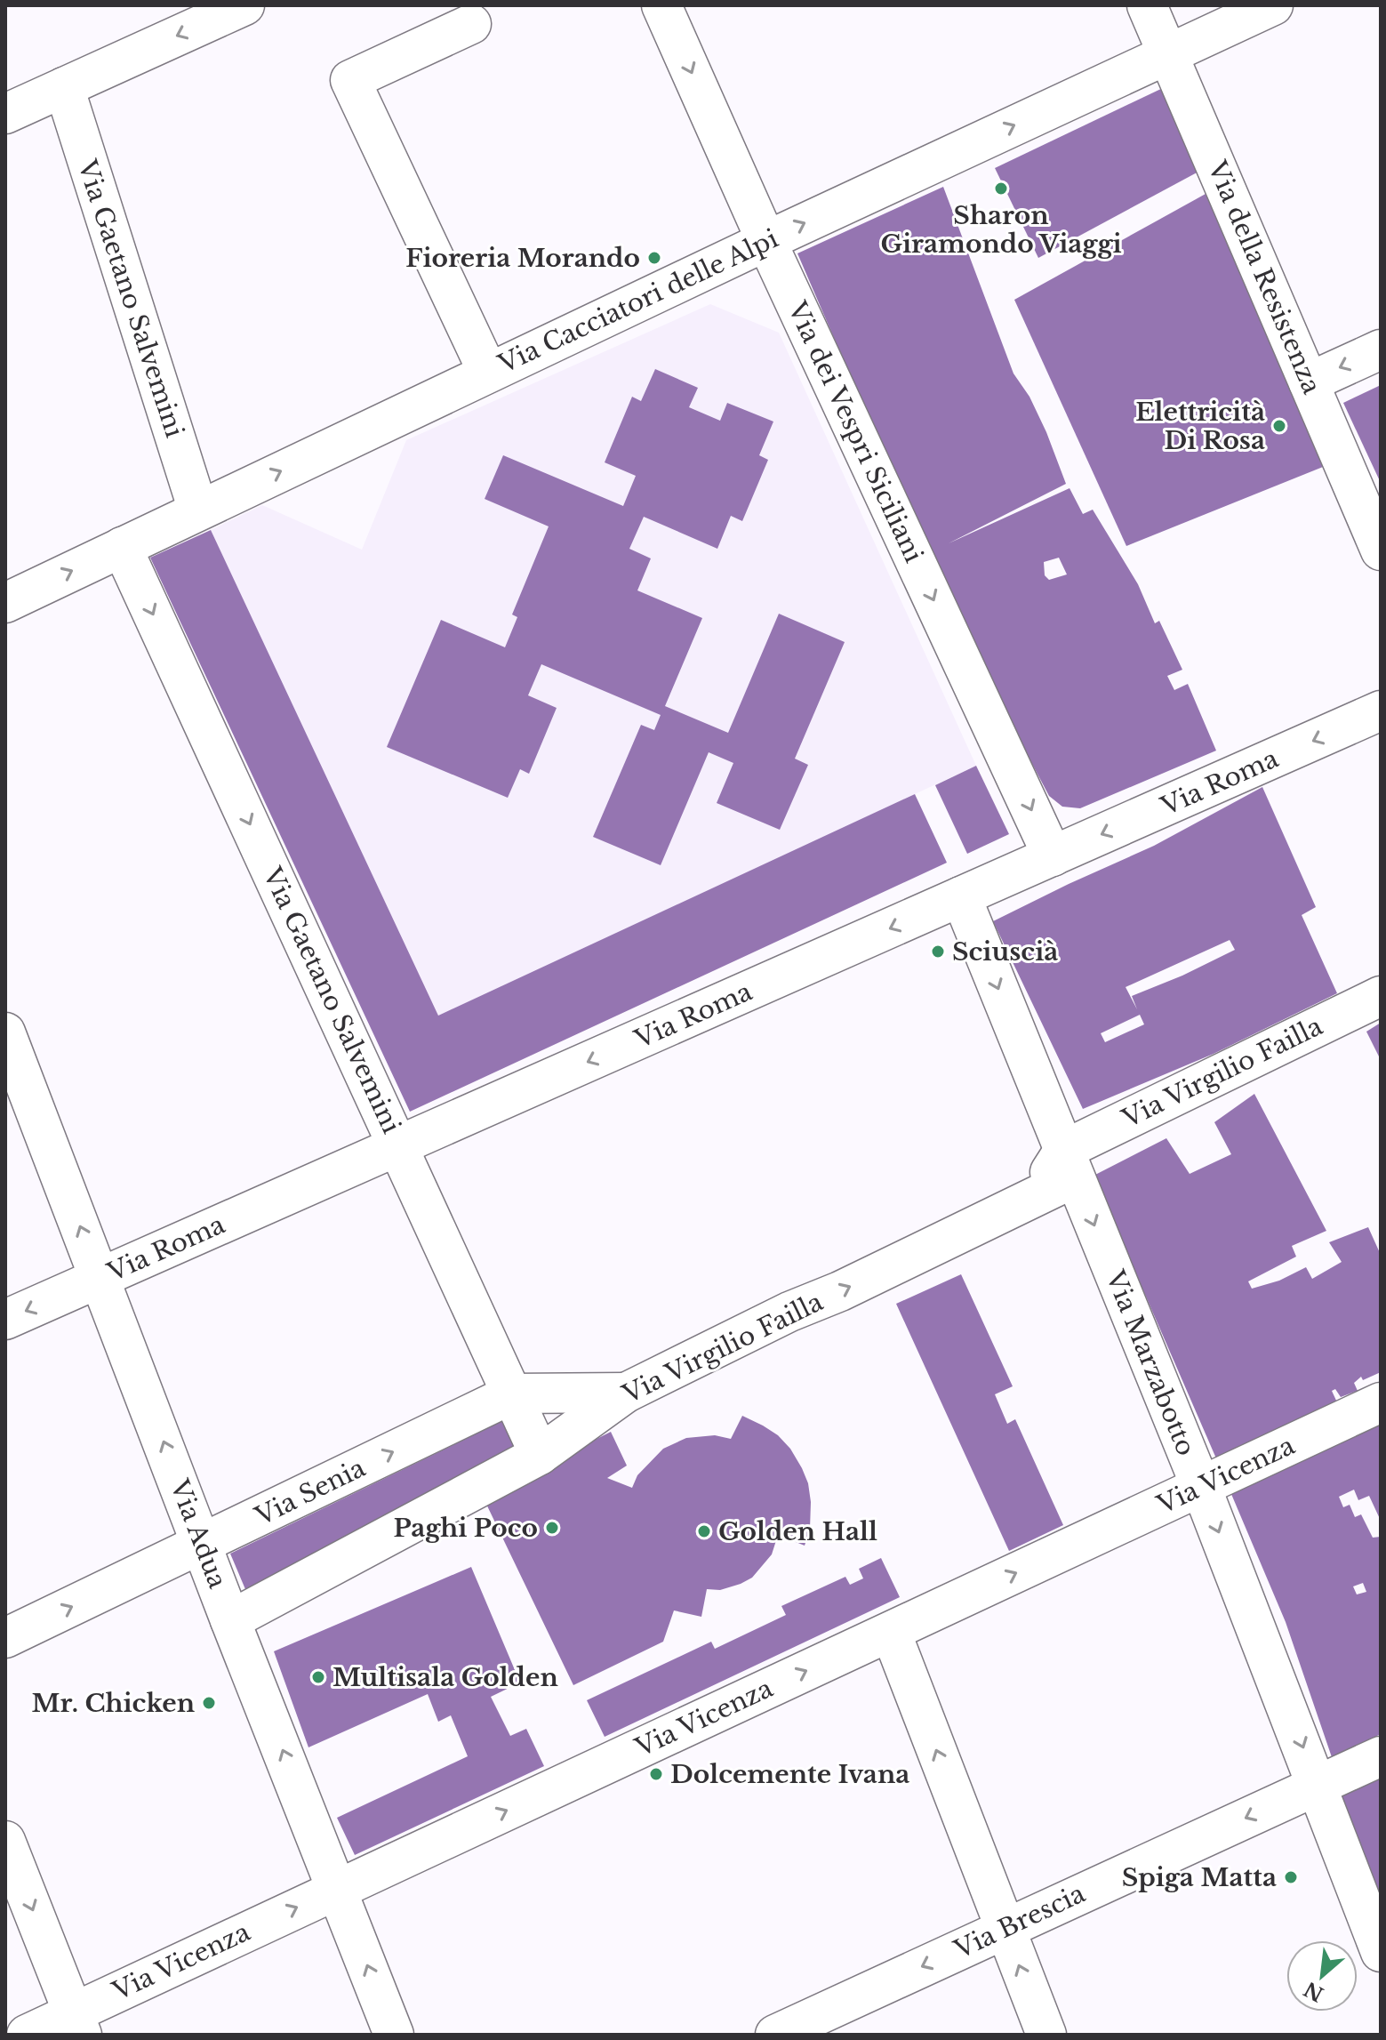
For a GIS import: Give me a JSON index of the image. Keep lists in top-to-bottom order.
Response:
{
  "streets": {
    "street": [
      "Via della Resistenza",
      "Via Gaetano Salvemini",
      "Via Cacciatori delle Alpi",
      "Via dei Vespri Siciliani",
      "Via Roma",
      "Via Virgilio Failla",
      "Via Marzabotto",
      "Via Vicenza",
      "Via Senia",
      "Via Adua",
      "Via Brescia"
    ]
  },
  "crossings": [
    ["Via della Resistenza", "Via Cacciatori delle Alpi"],
    ["Via Gaetano Salvemini", "Via Cacciatori delle Alpi"],
    ["Via Gaetano Salvemini", "Via Roma"],
    ["Via Gaetano Salvemini", "Via Virgilio Failla"],
    ["Via Gaetano Salvemini", "Via Senia"],
    ["Via Cacciatori delle Alpi", "Via dei Vespri Siciliani"],
    ["Via dei Vespri Siciliani", "Via Roma"],
    ["Via Roma", "Via Marzabotto"],
    ["Via Roma", "Via Adua"],
    ["Via Virgilio Failla", "Via Marzabotto"],
    ["Via Virgilio Failla", "Via Senia"],
    ["Via Virgilio Failla", "Via Adua"],
    ["Via Marzabotto", "Via Vicenza"],
    ["Via Marzabotto", "Via Brescia"],
    ["Via Vicenza", "Via Adua"],
    ["Via Senia", "Via Adua"]
  ],
  "one_way": [
    "Via Gaetano Salvemini",
    "Via Cacciatori delle Alpi",
    "Via dei Vespri Siciliani",
    "Via Roma",
    "Via Virgilio Failla",
    "Via Vicenza",
    "Via Senia",
    "Via Adua",
    "Via Brescia"
  ],
  "places": [
    "Sharon Giramondo Viaggi",
    "Fioreria Morando",
    "Elettricità Di Rosa",
    "Sciuscià",
    "Paghi Poco",
    "Golden Hall",
    "Multisala Golden",
    "Mr. Chicken",
    "Dolcemente Ivana",
    "Spiga Matta"
  ],
  "north": "bottom left"
}
